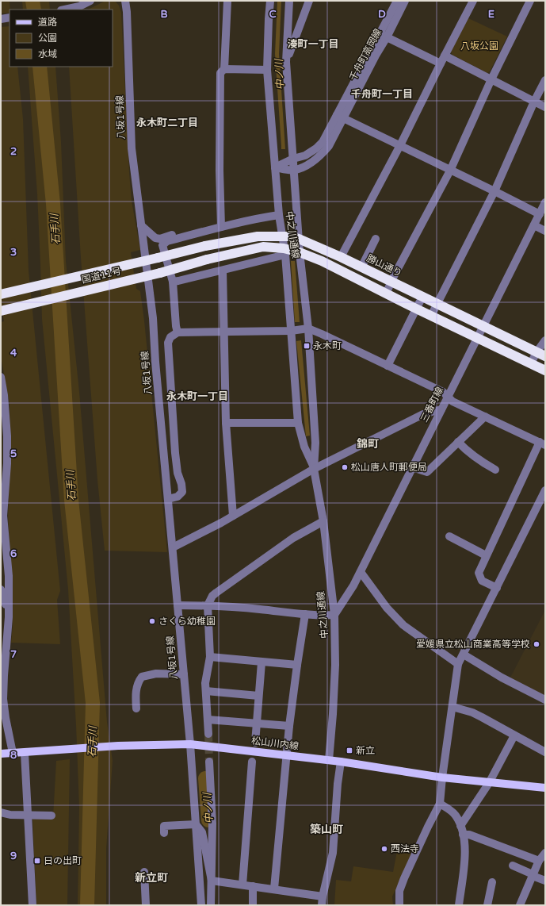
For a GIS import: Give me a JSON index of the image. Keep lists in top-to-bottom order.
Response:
{
  "streets": {
    "highway": ["勝山通り", "国道11号"],
    "main road": ["松山川内線"],
    "street": [
      "千舟町高岡線",
      "八坂1号線",
      "中之川通線",
      "三番町線"
    ]
  },
  "crossings": [
    ["千舟町高岡線", "中之川通線"],
    ["八坂1号線", "国道11号"],
    ["八坂1号線", "松山川内線"],
    ["中之川通線", "勝山通り"],
    ["中之川通線", "国道11号"],
    ["中之川通線", "三番町線"],
    ["中之川通線", "松山川内線"],
    ["勝山通り", "国道11号"],
    ["勝山通り", "三番町線"]
  ],
  "districts": [
    "湊町一丁目",
    "千舟町一丁目",
    "永木町二丁目",
    "永木町一丁目",
    "錦町",
    "築山町",
    "新立町"
  ],
  "water": ["中ノ川", "石手川"],
  "parks": ["八坂公園"],
  "places": {
    "transit": ["永木町", "新立", "日の出町"],
    "other": [
      "松山唐人町郵便局",
      "さくら幼稚園",
      "愛媛県立松山商業高等学校",
      "西法寺"
    ]
  },
  "legend": ["道路", "公園", "水域"],
  "grid": {
    "columns": [
      "B",
      "C",
      "D",
      "E"
    ],
    "rows": [
      "2",
      "3",
      "4",
      "5",
      "6",
      "7",
      "8",
      "9"
    ]
  }
}
